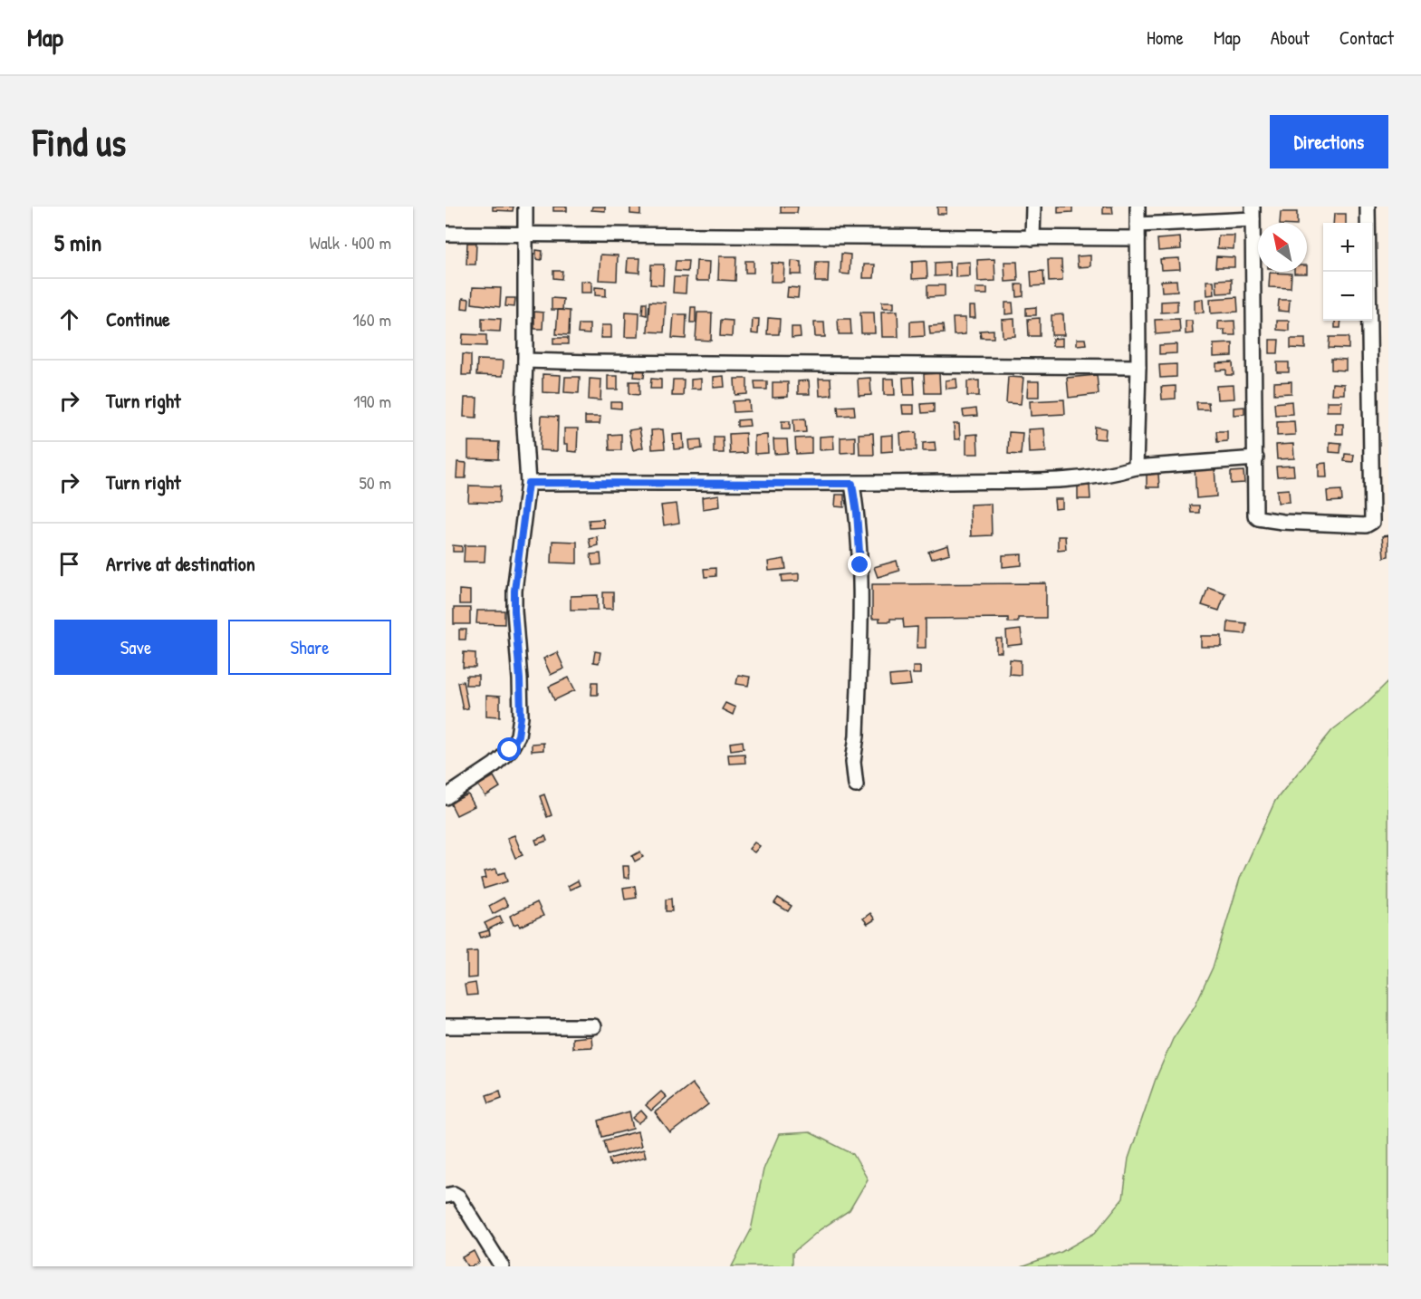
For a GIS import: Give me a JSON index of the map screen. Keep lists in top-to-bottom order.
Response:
{
  "north": "top left",
  "page": {
    "header": "Map",
    "nav": [
      "Home",
      "Map",
      "About",
      "Contact"
    ],
    "buttons": [
      "Directions",
      ["Save", "Share"]
    ],
    "title": "Find us",
    "heading": ["5 min", "Walk · 400 m"],
    "map_buttons": ["+", "−"],
    "list": [
      ["Continue", "160 m"],
      ["Turn right", "190 m"],
      ["Turn right", "50 m"],
      "Arrive at destination"
    ]
  }
}
